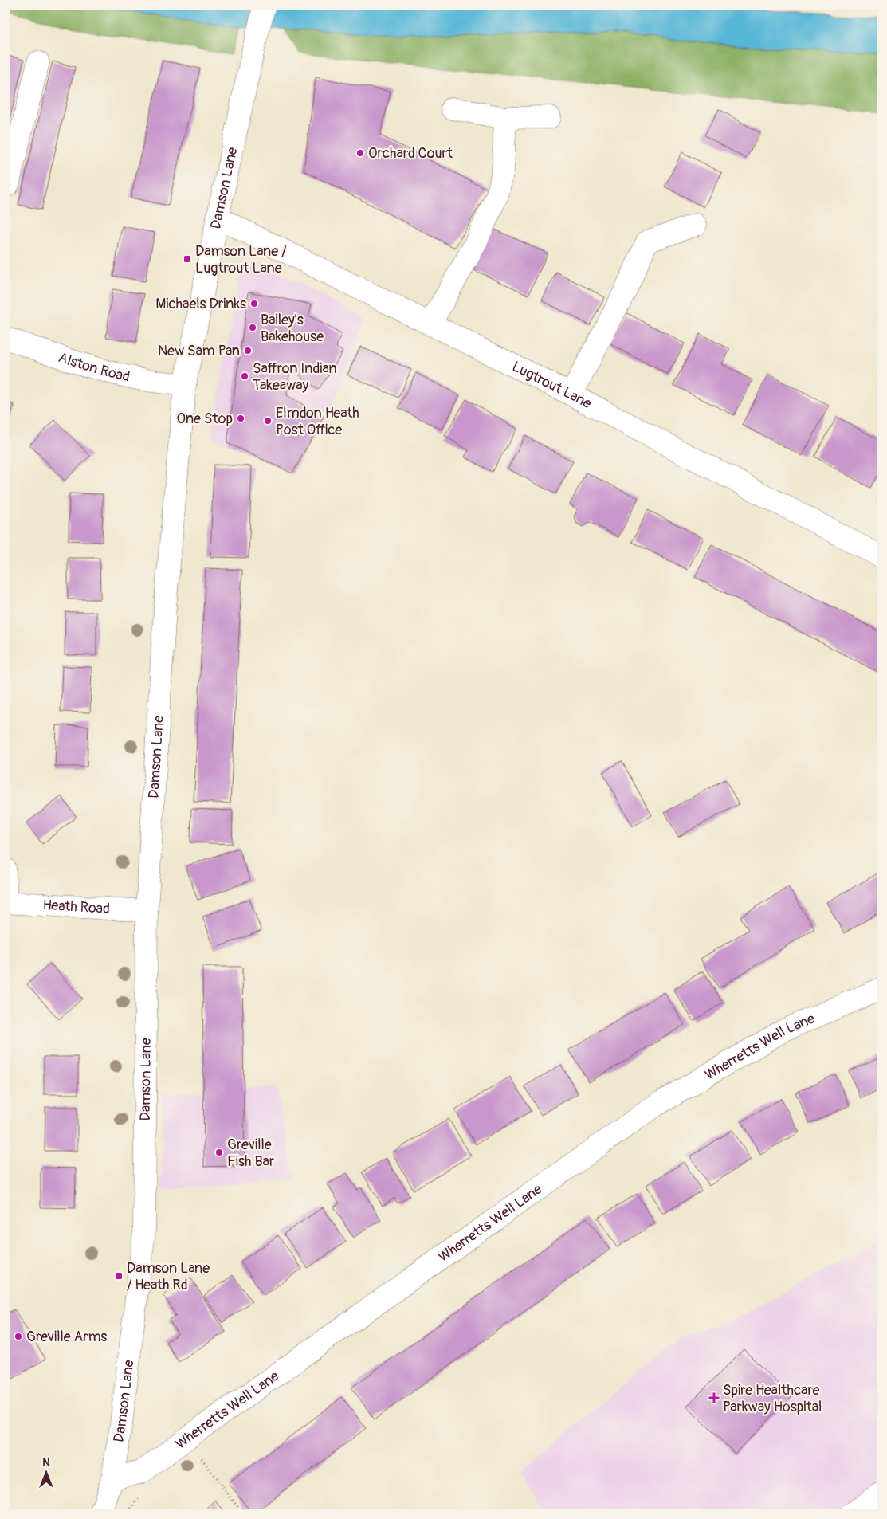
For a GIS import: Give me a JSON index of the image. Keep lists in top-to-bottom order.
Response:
{
  "streets": {
    "street": [
      "Damson Lane",
      "Alston Road",
      "Lugtrout Lane",
      "Heath Road",
      "Wherretts Well Lane"
    ]
  },
  "crossings": [
    ["Damson Lane", "Alston Road"],
    ["Damson Lane", "Lugtrout Lane"],
    ["Damson Lane", "Heath Road"],
    ["Damson Lane", "Wherretts Well Lane"]
  ],
  "places": {
    "other": [
      "Orchard Court",
      "Michaels Drinks",
      "Bailey's Bakehouse",
      "New Sam Pan",
      "Saffron Indian Takeaway",
      "One Stop",
      "Elmdon Heath Post Office",
      "Greville Fish Bar",
      "Greville Arms"
    ],
    "transit": ["Damson Lane / Lugtrout Lane", "Damson Lane / Heath Rd"],
    "health": ["Spire Healthcare Parkway Hospital"]
  },
  "north": "top"
}
